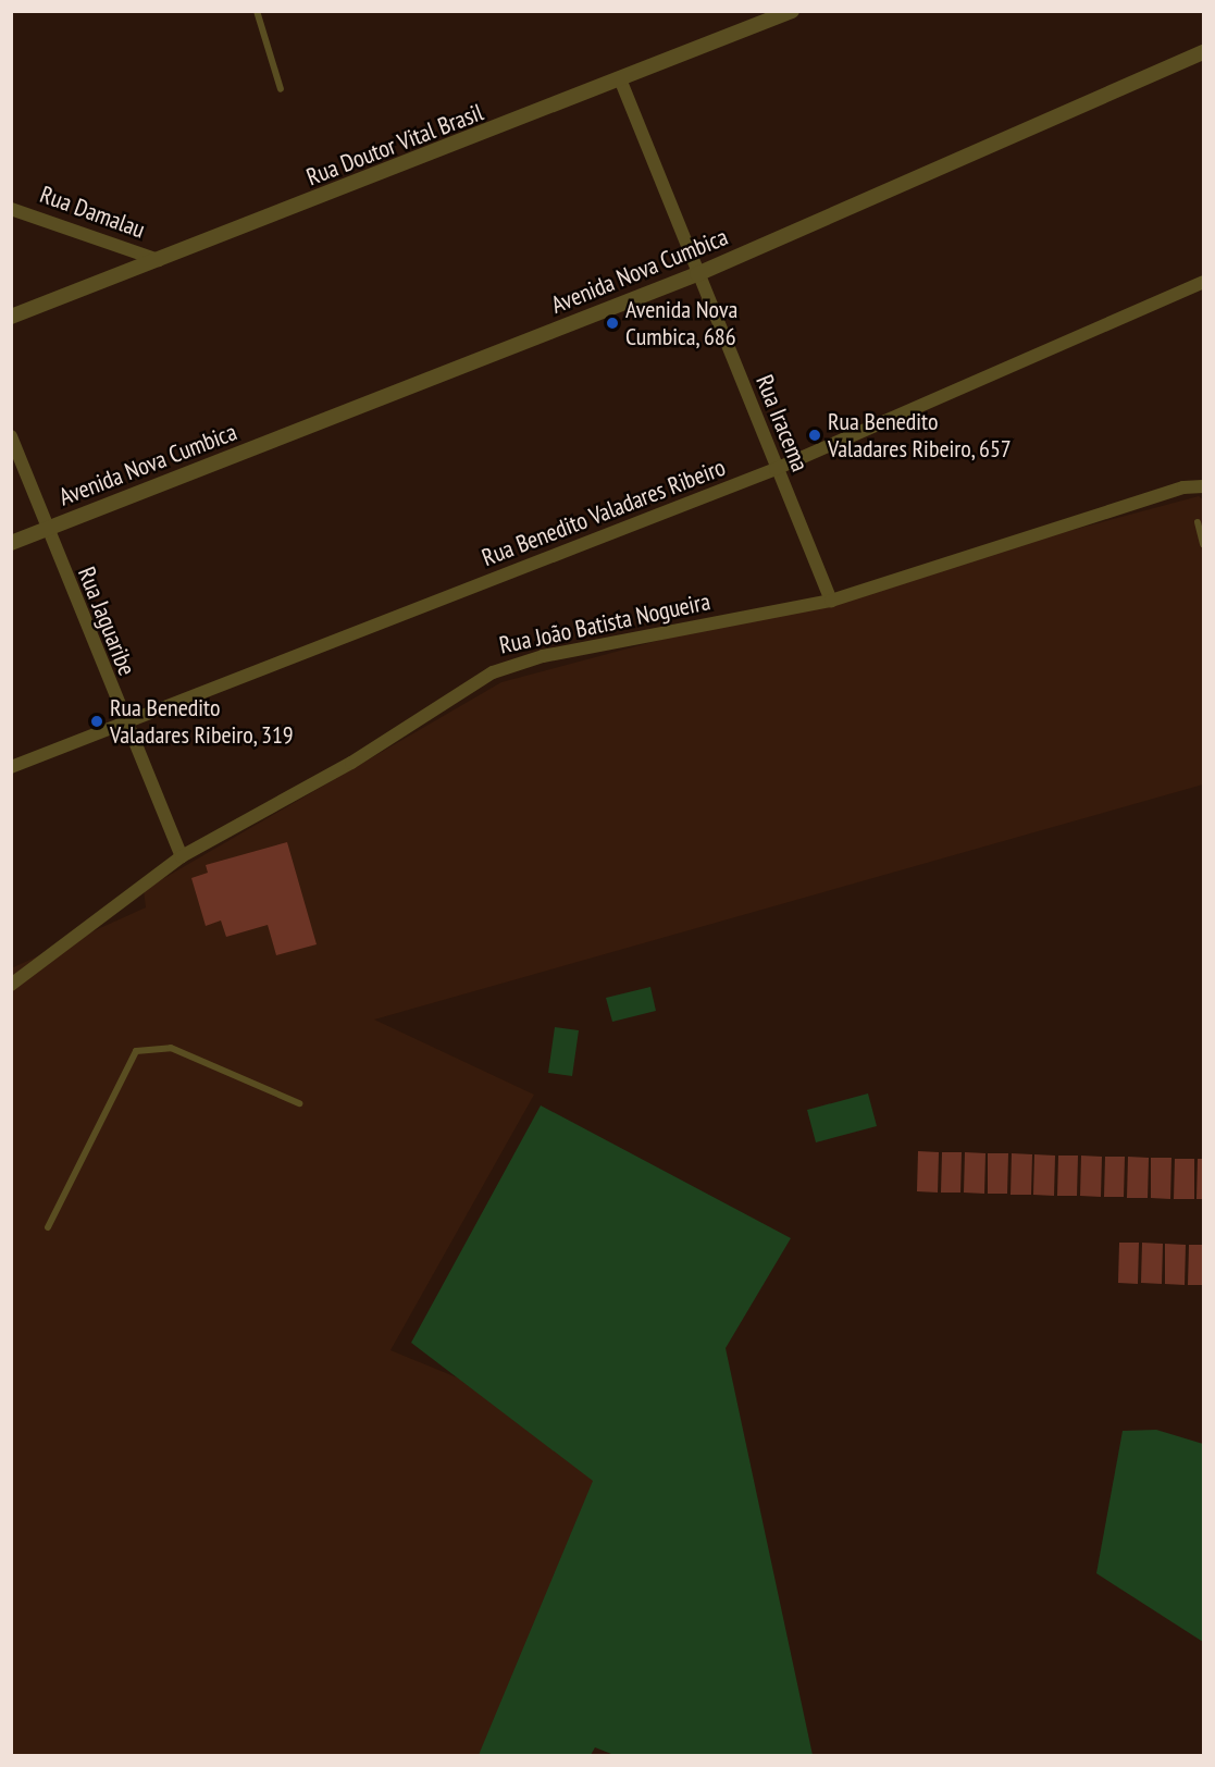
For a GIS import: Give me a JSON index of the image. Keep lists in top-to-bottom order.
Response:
{
  "streets": {
    "street": [
      "Rua Doutor Vital Brasil",
      "Rua Damalau",
      "Avenida Nova Cumbica",
      "Rua Iracema",
      "Rua Benedito Valadares Ribeiro",
      "Rua Jaguaribe",
      "Rua João Batista Nogueira"
    ]
  },
  "crossings": [
    ["Rua Doutor Vital Brasil", "Rua Damalau"],
    ["Rua Doutor Vital Brasil", "Rua Iracema"],
    ["Avenida Nova Cumbica", "Rua Iracema"],
    ["Avenida Nova Cumbica", "Rua Jaguaribe"],
    ["Rua Iracema", "Rua Benedito Valadares Ribeiro"],
    ["Rua Iracema", "Rua João Batista Nogueira"],
    ["Rua Benedito Valadares Ribeiro", "Rua Jaguaribe"],
    ["Rua Jaguaribe", "Rua João Batista Nogueira"]
  ],
  "places": ["Avenida Nova Cumbica, 686", "Rua Benedito Valadares Ribeiro, 657", "Rua Benedito Valadares Ribeiro, 319"]
}
